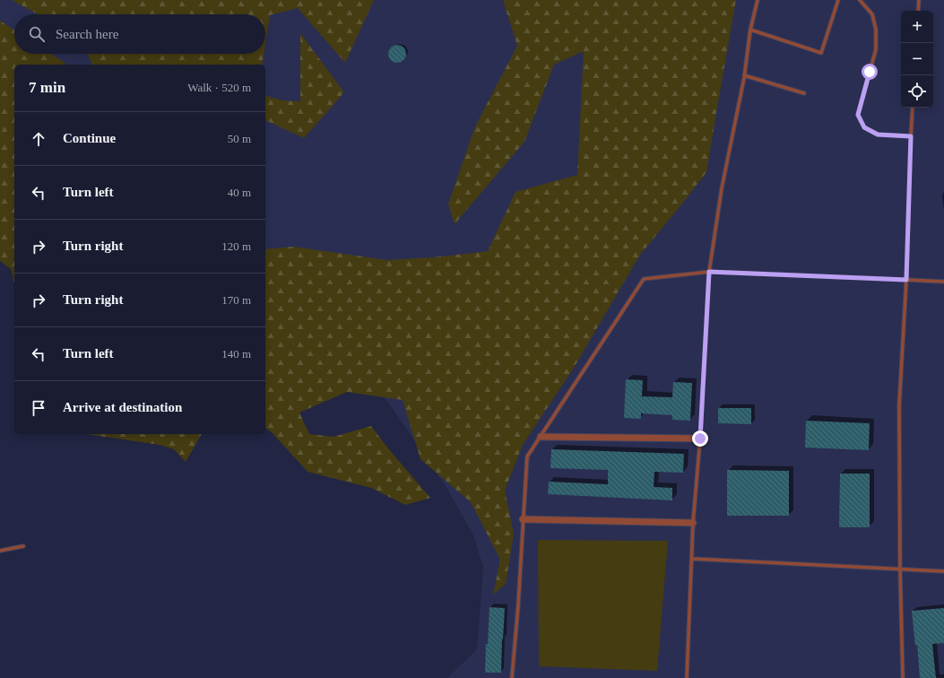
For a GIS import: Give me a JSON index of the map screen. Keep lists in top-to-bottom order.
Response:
{
  "page": {
    "map_buttons": ["+", "−"],
    "search": "Search here",
    "heading": ["7 min", "Walk · 520 m"],
    "list": [
      ["Continue", "50 m"],
      ["Turn left", "40 m"],
      ["Turn right", "120 m"],
      ["Turn right", "170 m"],
      ["Turn left", "140 m"],
      "Arrive at destination"
    ]
  }
}
